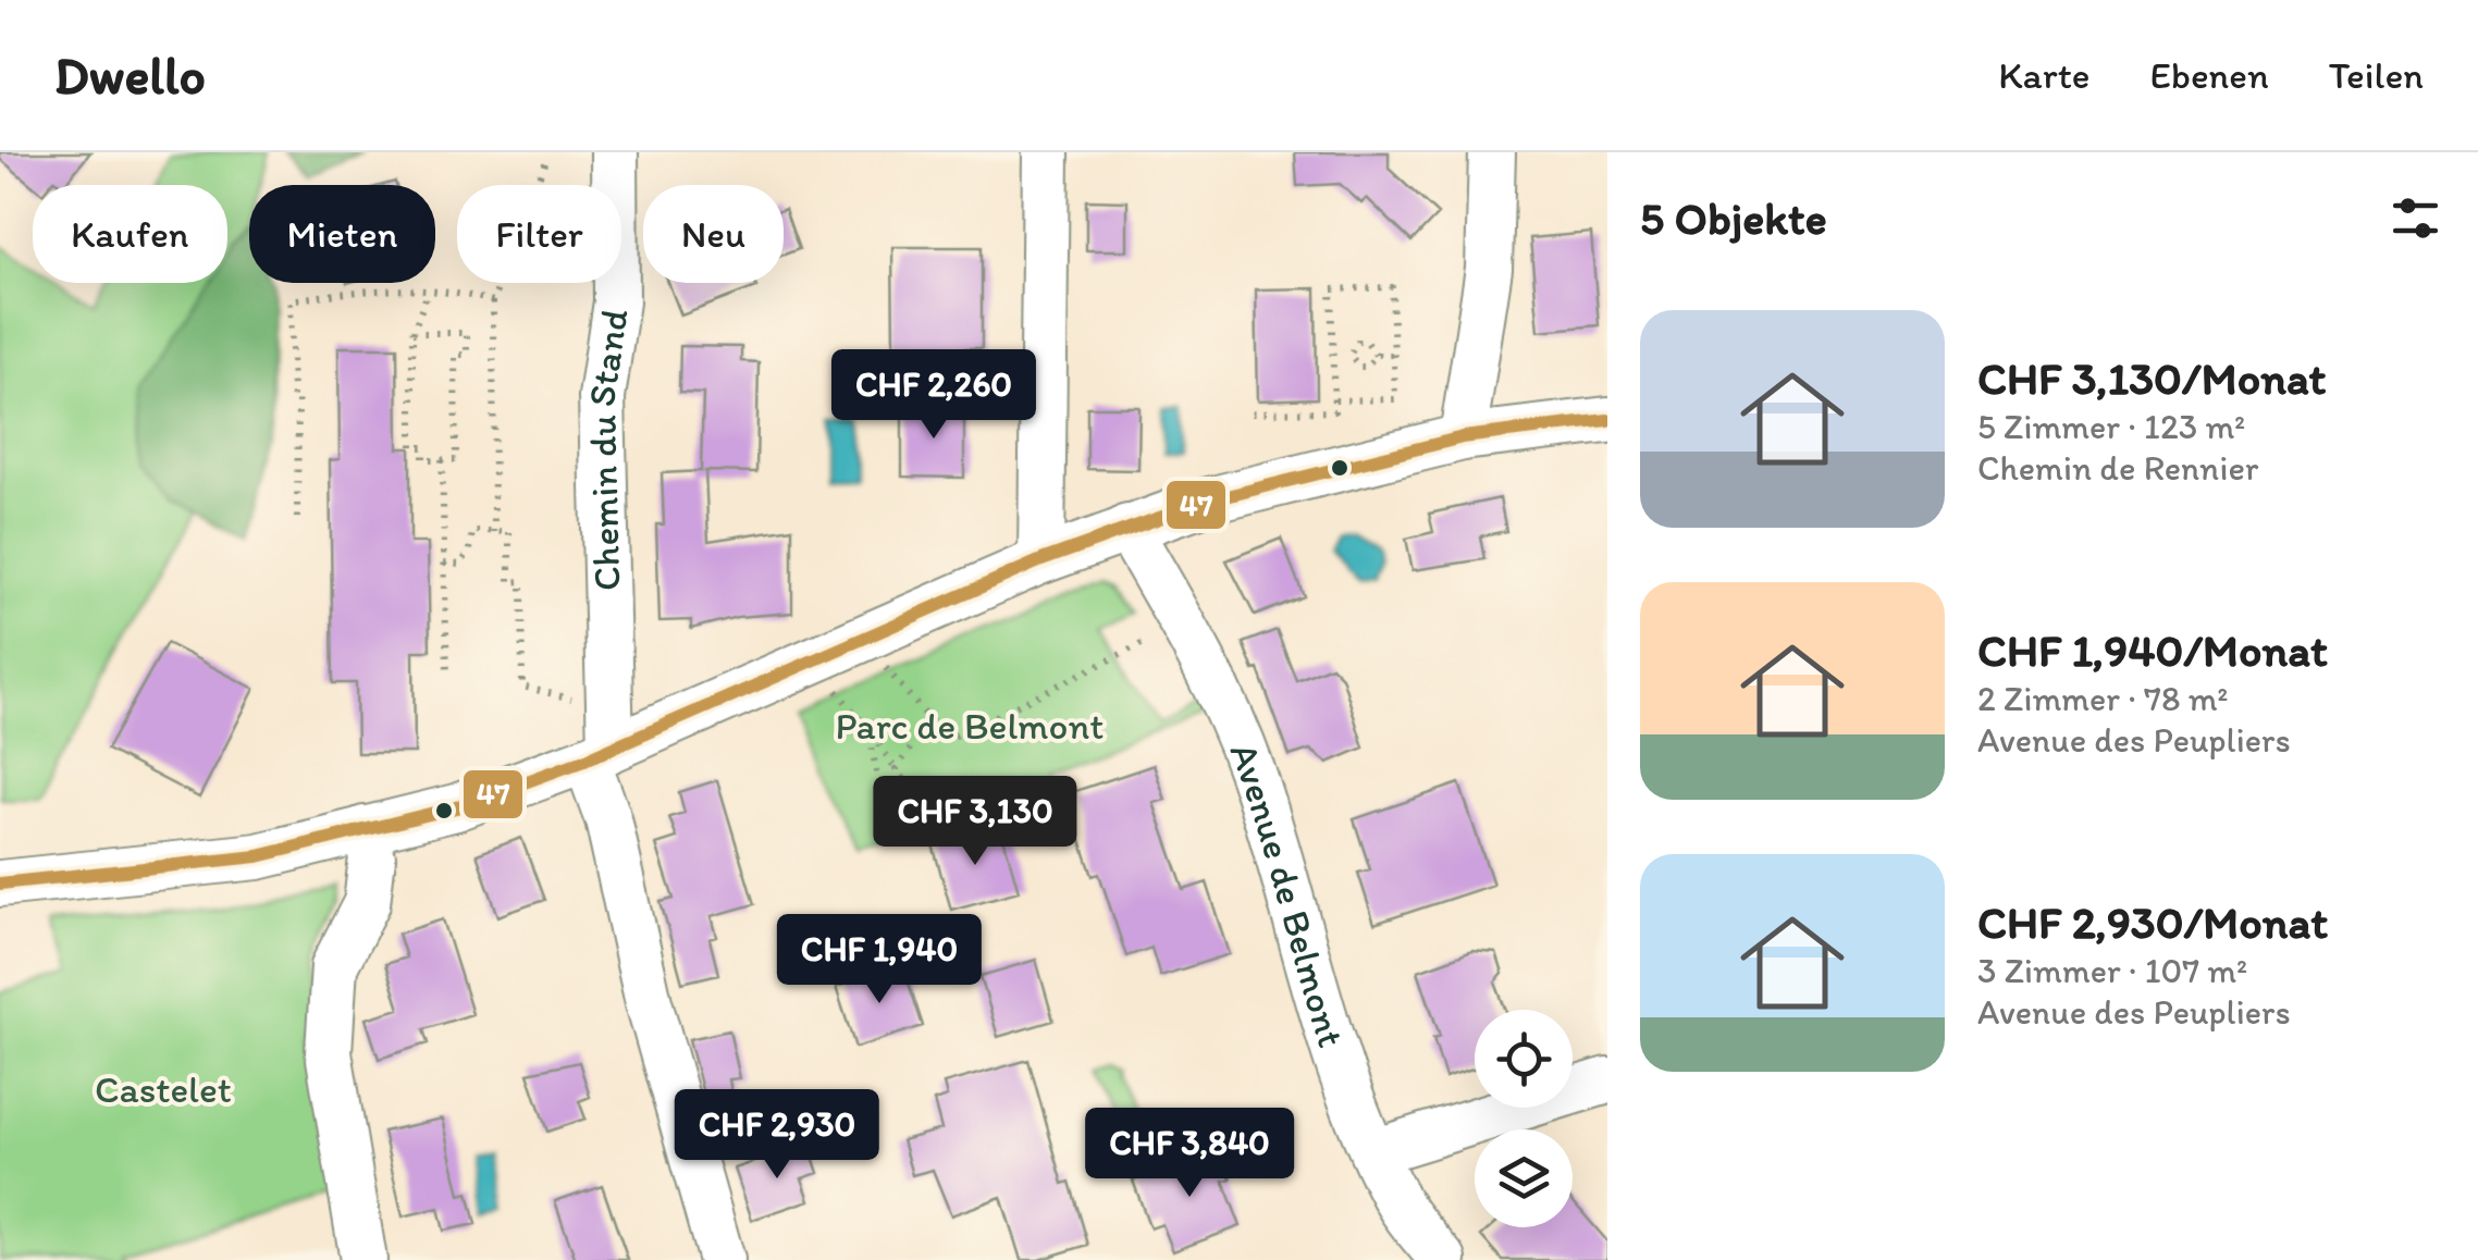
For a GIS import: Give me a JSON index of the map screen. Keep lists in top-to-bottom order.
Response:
{
  "streets": {
    "street": ["Chemin du Stand", "Avenue de Belmont"]
  },
  "parks": ["Parc de Belmont", "Castelet"],
  "lines": ["transit line 47"],
  "page": {
    "header": "Dwello",
    "nav": ["Karte", "Ebenen", "Teilen"],
    "heading": "5 Objekte",
    "chip": [
      "Kaufen",
      "Mieten",
      "Filter",
      "Neu"
    ],
    "list": [
      {
        "name": "CHF 3,130/Monat",
        "note": "5 Zimmer · 123 m² · Chemin de Rennier"
      },
      {
        "name": "CHF 1,940/Monat",
        "note": "2 Zimmer · 78 m² · Avenue des Peupliers"
      },
      {
        "name": "CHF 2,930/Monat",
        "note": "3 Zimmer · 107 m² · Avenue des Peupliers"
      }
    ],
    "price": [
      "CHF 2,260",
      "CHF 3,130",
      "CHF 1,940",
      "CHF 2,930",
      "CHF 3,840"
    ]
  }
}
